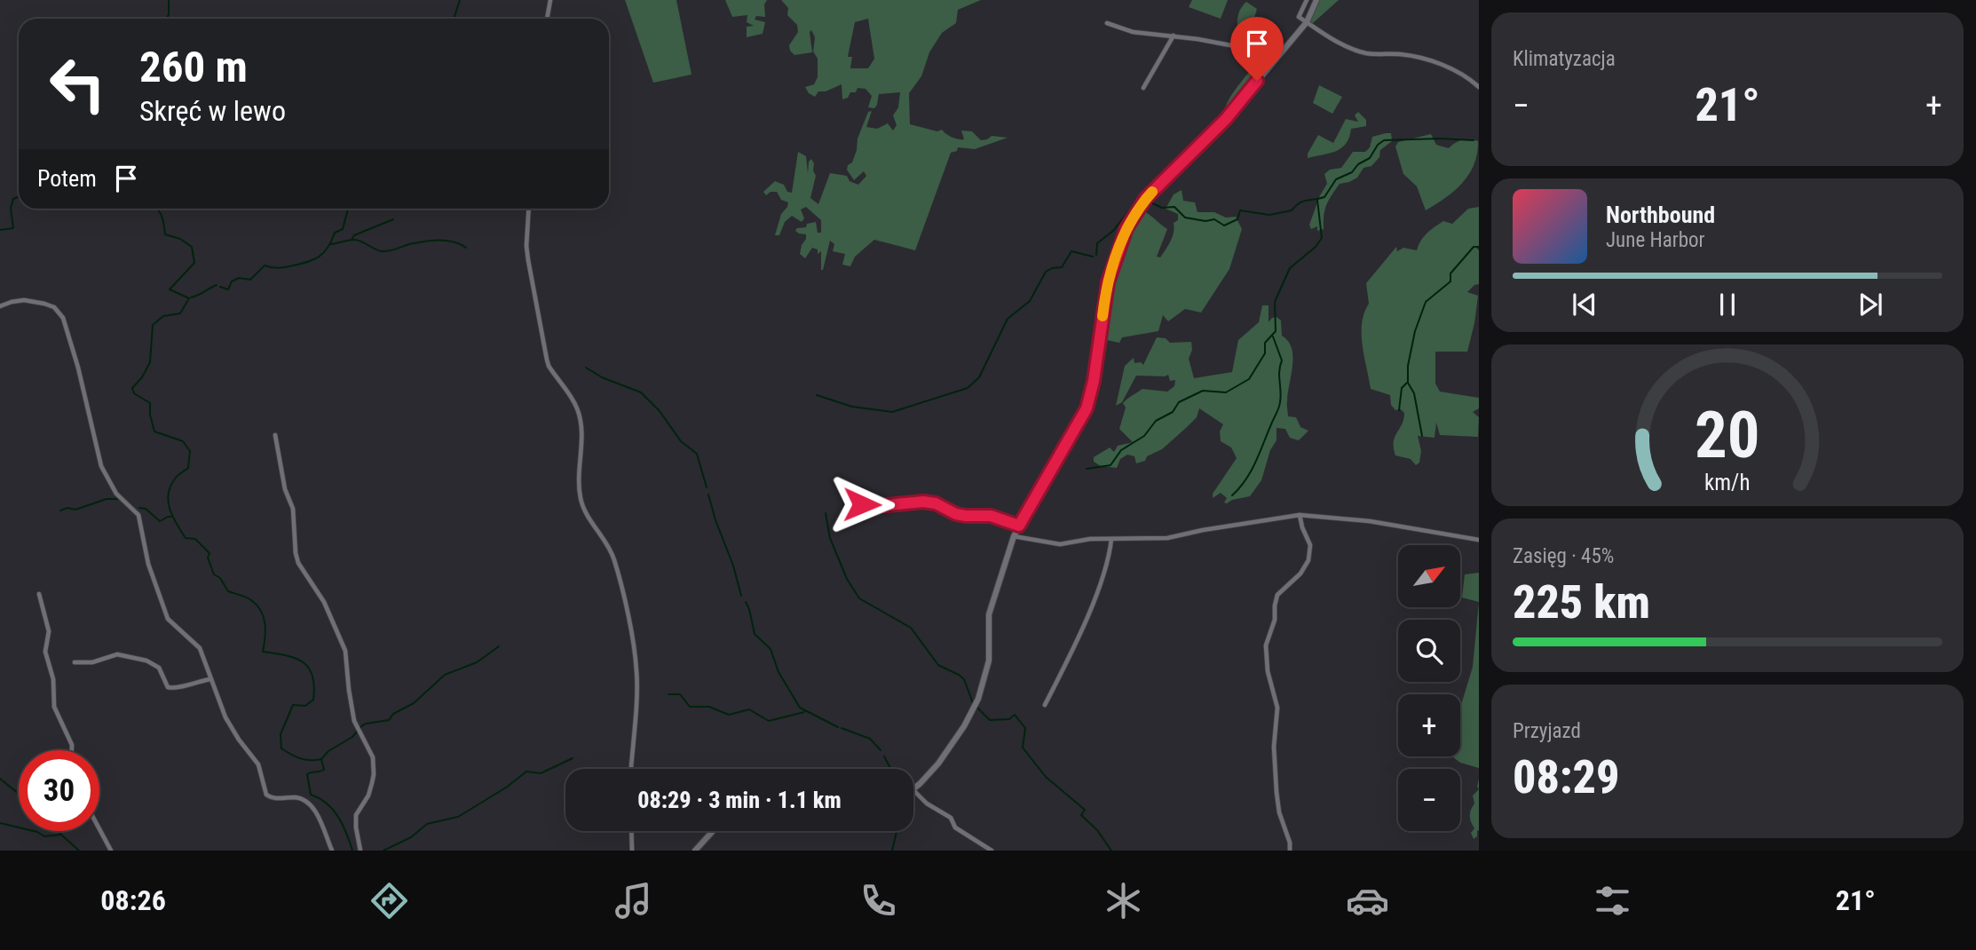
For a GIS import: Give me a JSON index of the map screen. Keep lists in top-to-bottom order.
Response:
{
  "north": "top right",
  "page": {
    "tile": [
      "Klimatyzacja",
      ["Zasięg · 45%", "225 km"],
      ["Przyjazd", "08:29"]
    ],
    "turn": ["260 m", "Skręć w lewo"],
    "heat": ["−", "21°", "+"],
    "then": "Potem",
    "song": ["Northbound", "June Harbor"],
    "map_buttons": ["+", "−"],
    "limit": "30",
    "trip": "08:29 · 3 min · 1.1 km",
    "tabs": ["08:26", "21°"],
    "gauge": ["20", "km/h"]
  }
}
